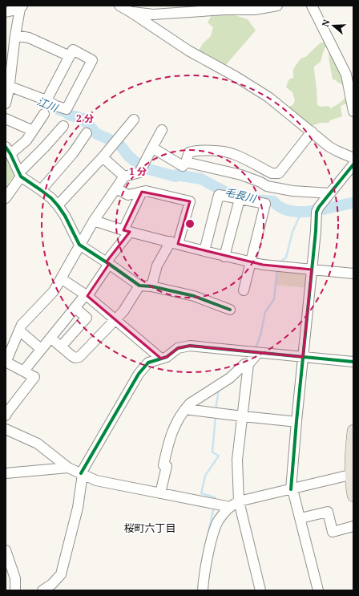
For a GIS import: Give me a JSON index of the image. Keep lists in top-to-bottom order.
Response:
{
  "districts": ["桜町六丁目"],
  "water": ["江川", "毛長川"],
  "north": "left",
  "rings": ["2 分", "1 分"]
}
